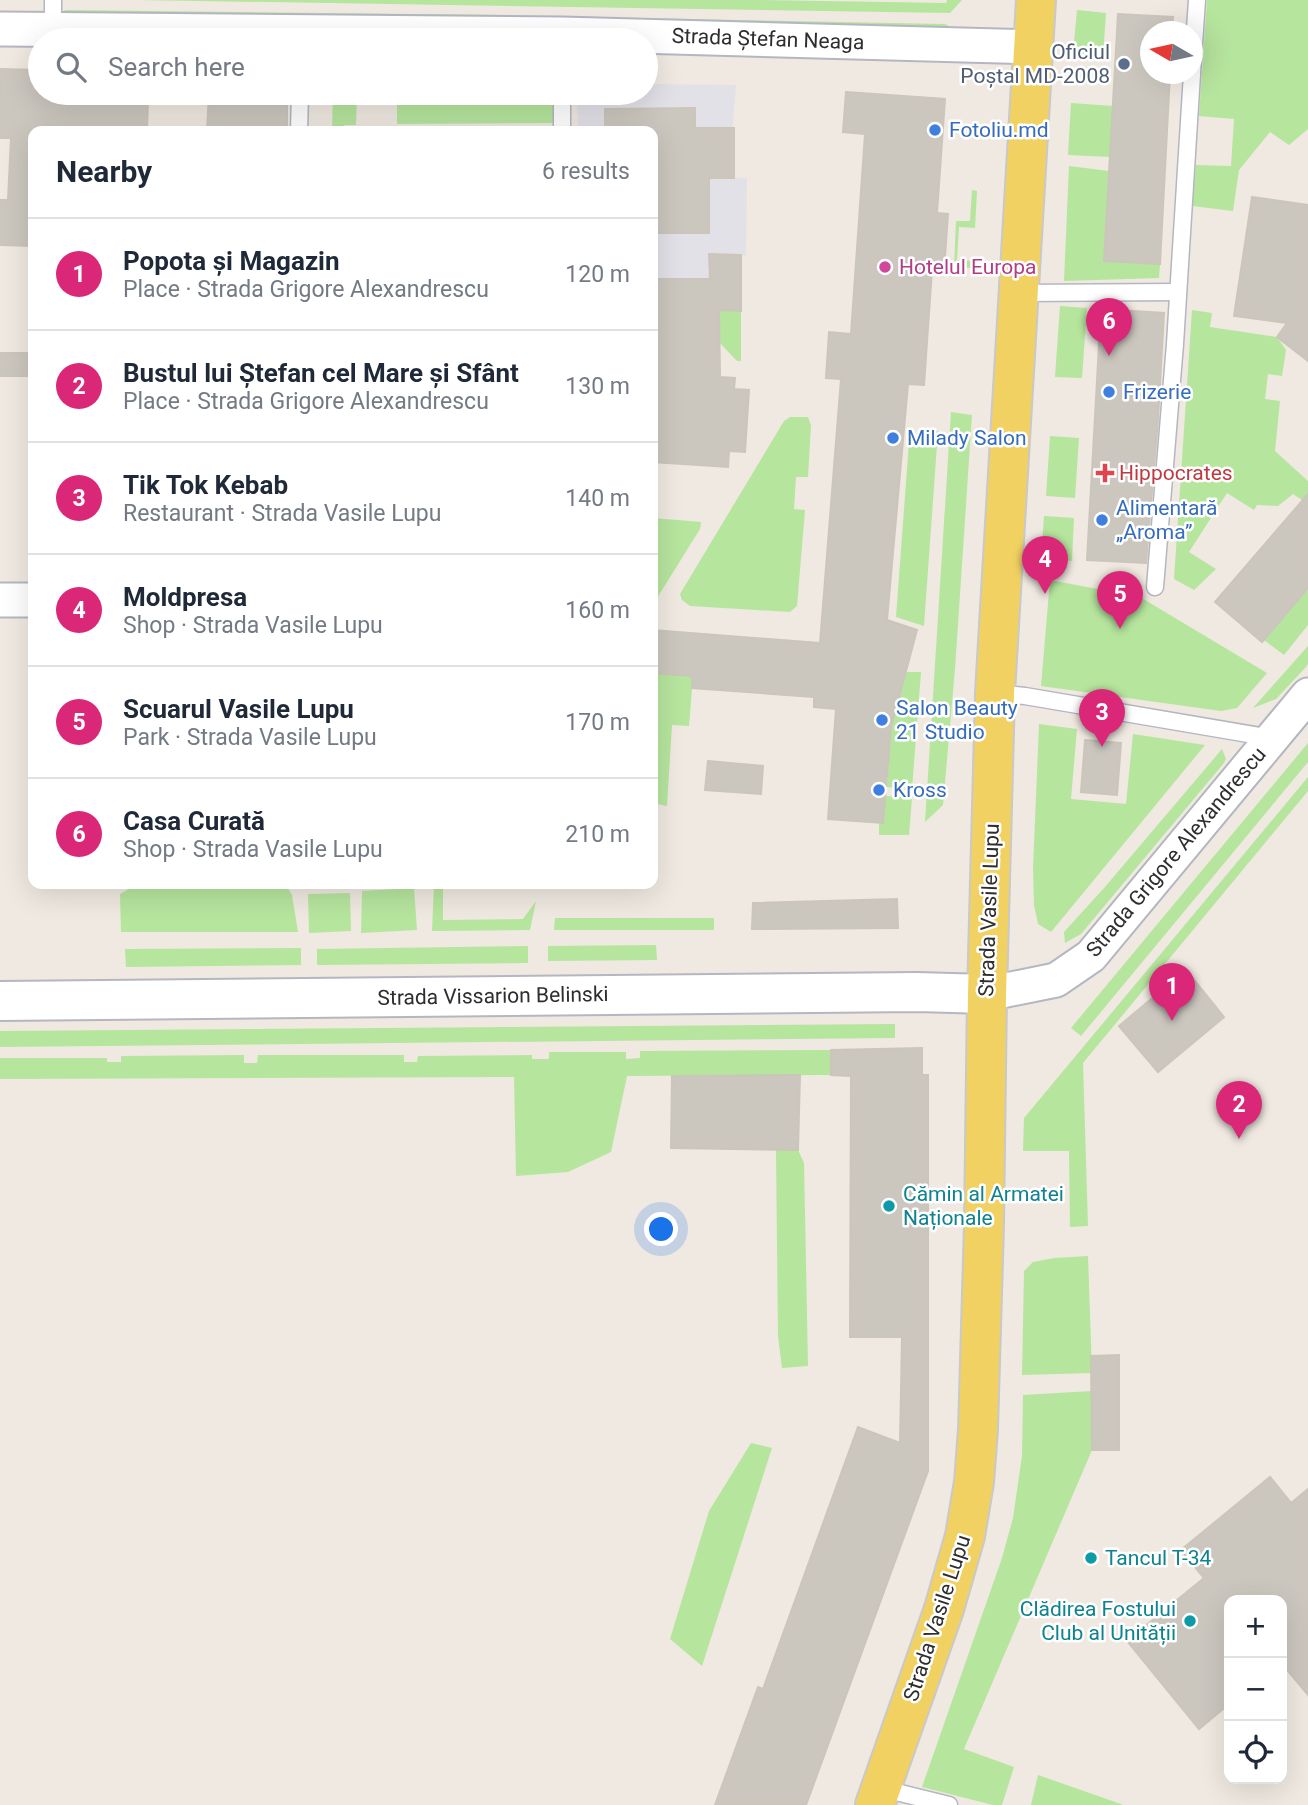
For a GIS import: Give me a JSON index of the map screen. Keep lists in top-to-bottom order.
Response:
{
  "streets": {
    "main road": ["Strada Vasile Lupu", "Strada Vissarion Belinski"],
    "street": ["Strada Ștefan Neaga", "Strada Grigore Alexandrescu"]
  },
  "crossings": [
    ["Strada Ștefan Neaga", "Strada Vasile Lupu"],
    ["Strada Grigore Alexandrescu", "Strada Vasile Lupu"],
    ["Strada Grigore Alexandrescu", "Strada Vissarion Belinski"],
    ["Strada Vasile Lupu", "Strada Vissarion Belinski"]
  ],
  "places": {
    "other": [
      "Oficiul Poștal MD-2008",
      "Fotoliu.md",
      "Hotelul Europa",
      "Frizerie",
      "Milady Salon",
      "Alimentară „Aroma”",
      "Salon Beauty 21 Studio",
      "Kross",
      "Cămin al Armatei Naționale",
      "Tancul T-34",
      "Clădirea Fostului Club al Unității"
    ],
    "health": ["Hippocrates"]
  },
  "north": "left",
  "page": {
    "search": "Search here",
    "heading": ["Nearby", "6 results"],
    "list": [
      {
        "mark": "1",
        "name": "Popota și Magazin",
        "note": "Place · Strada Grigore Alexandrescu",
        "value": "120 m"
      },
      {
        "mark": "2",
        "name": "Bustul lui Ștefan cel Mare și Sfânt",
        "note": "Place · Strada Grigore Alexandrescu",
        "value": "130 m"
      },
      {
        "mark": "3",
        "name": "Tik Tok Kebab",
        "note": "Restaurant · Strada Vasile Lupu",
        "value": "140 m"
      },
      {
        "mark": "4",
        "name": "Moldpresa",
        "note": "Shop · Strada Vasile Lupu",
        "value": "160 m"
      },
      {
        "mark": "5",
        "name": "Scuarul Vasile Lupu",
        "note": "Park · Strada Vasile Lupu",
        "value": "170 m"
      },
      {
        "mark": "6",
        "name": "Casa Curată",
        "note": "Shop · Strada Vasile Lupu",
        "value": "210 m"
      }
    ],
    "pins": [
      "6",
      "4",
      "5",
      "3",
      "1",
      "2"
    ],
    "map_buttons": ["+", "−"]
  }
}
